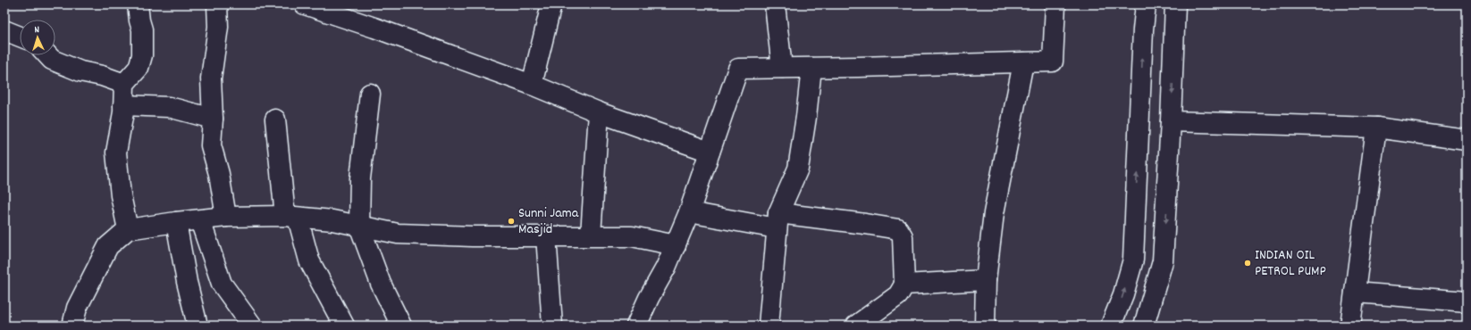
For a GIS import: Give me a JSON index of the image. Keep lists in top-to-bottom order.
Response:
{
  "places": ["Sunni Jama Masjid", "INDIAN OIL PETROL PUMP"],
  "north": "top"
}
